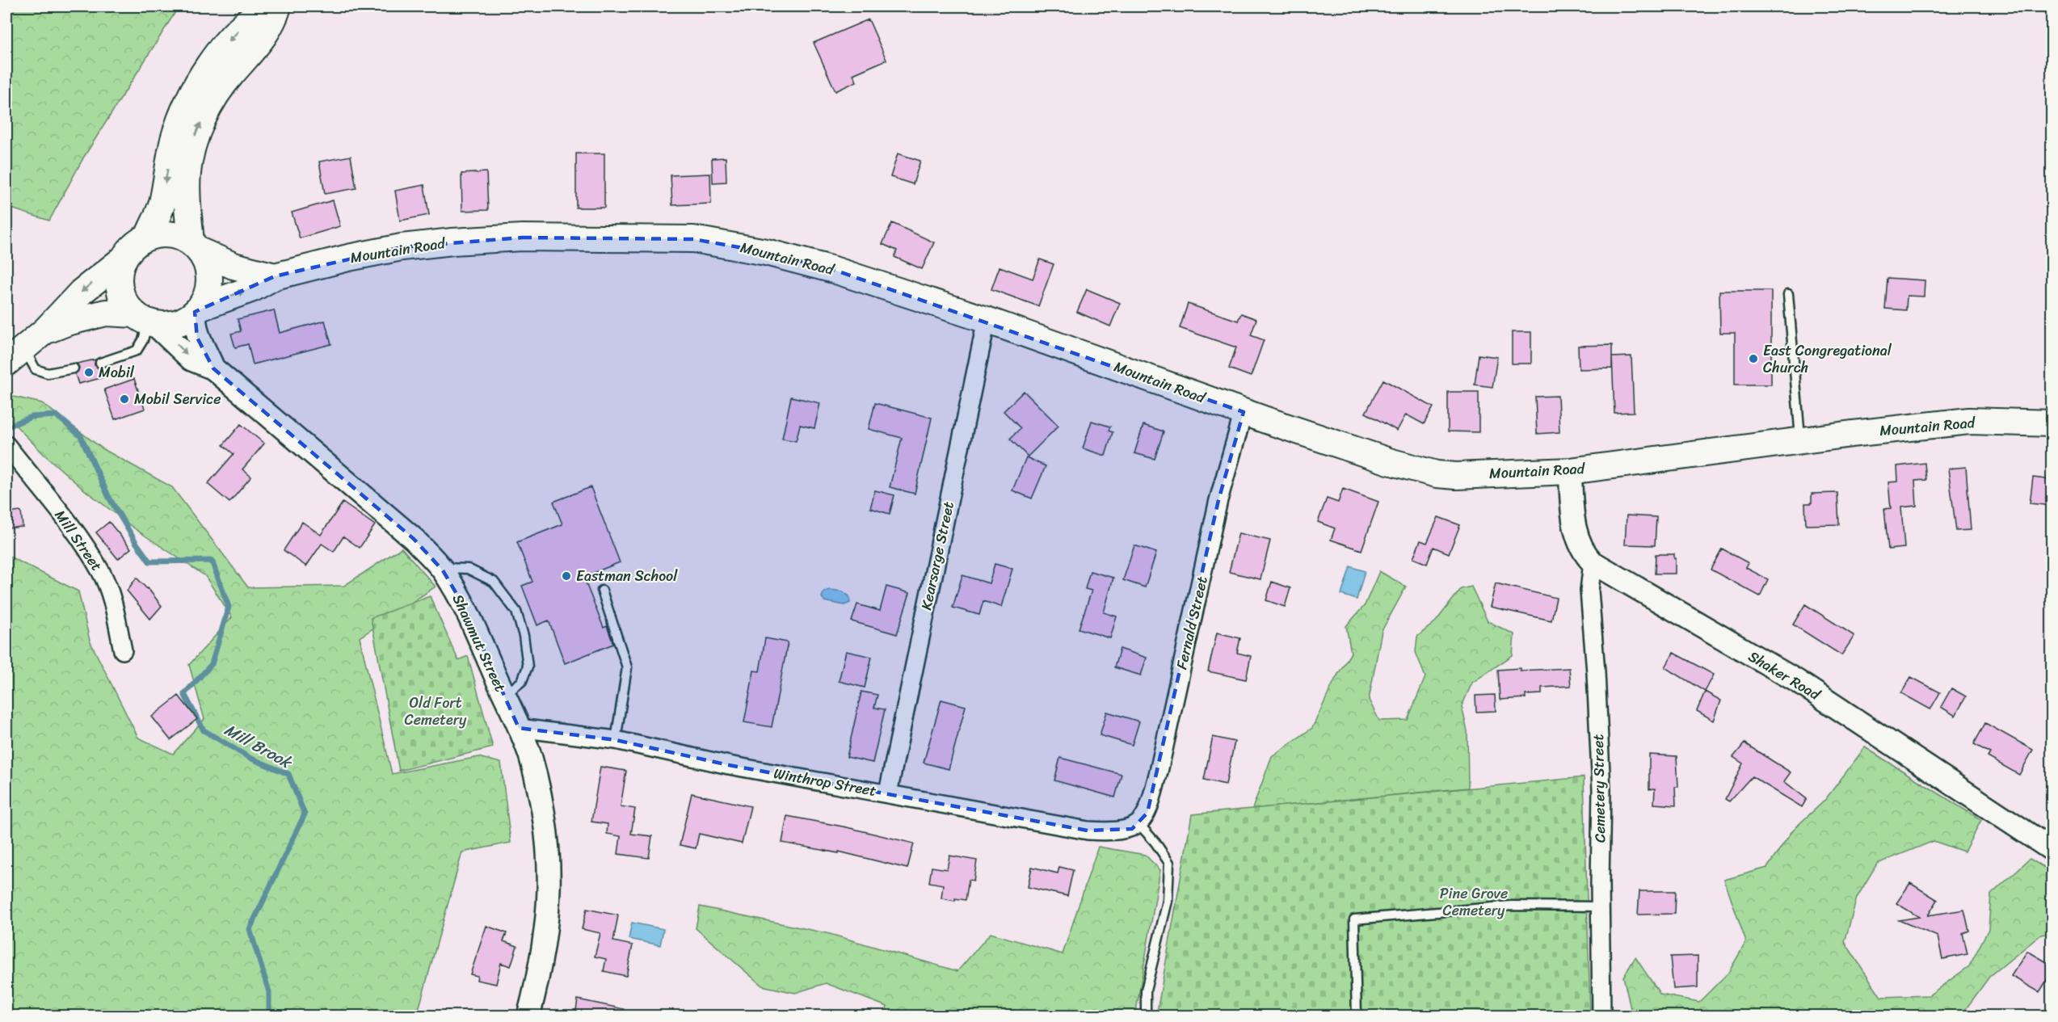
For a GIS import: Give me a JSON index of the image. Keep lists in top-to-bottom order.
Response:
{
  "streets": {
    "main road": ["Mountain Road"],
    "street": [
      "Mill Street",
      "Kearsarge Street",
      "Fernald Street",
      "Shawmut Street",
      "Shaker Road",
      "Winthrop Street",
      "Cemetery Street"
    ]
  },
  "crossings": [
    ["Mountain Road", "Kearsarge Street"],
    ["Mountain Road", "Fernald Street"],
    ["Mountain Road", "Shawmut Street"],
    ["Mountain Road", "Shaker Road"],
    ["Kearsarge Street", "Winthrop Street"],
    ["Fernald Street", "Winthrop Street"],
    ["Shawmut Street", "Winthrop Street"],
    ["Shaker Road", "Cemetery Street"]
  ],
  "water": ["Mill Brook"],
  "parks": ["Old Fort Cemetery", "Pine Grove Cemetery"],
  "places": [
    "East Congregational Church",
    "Mobil",
    "Mobil Service",
    "Eastman School"
  ]
}
